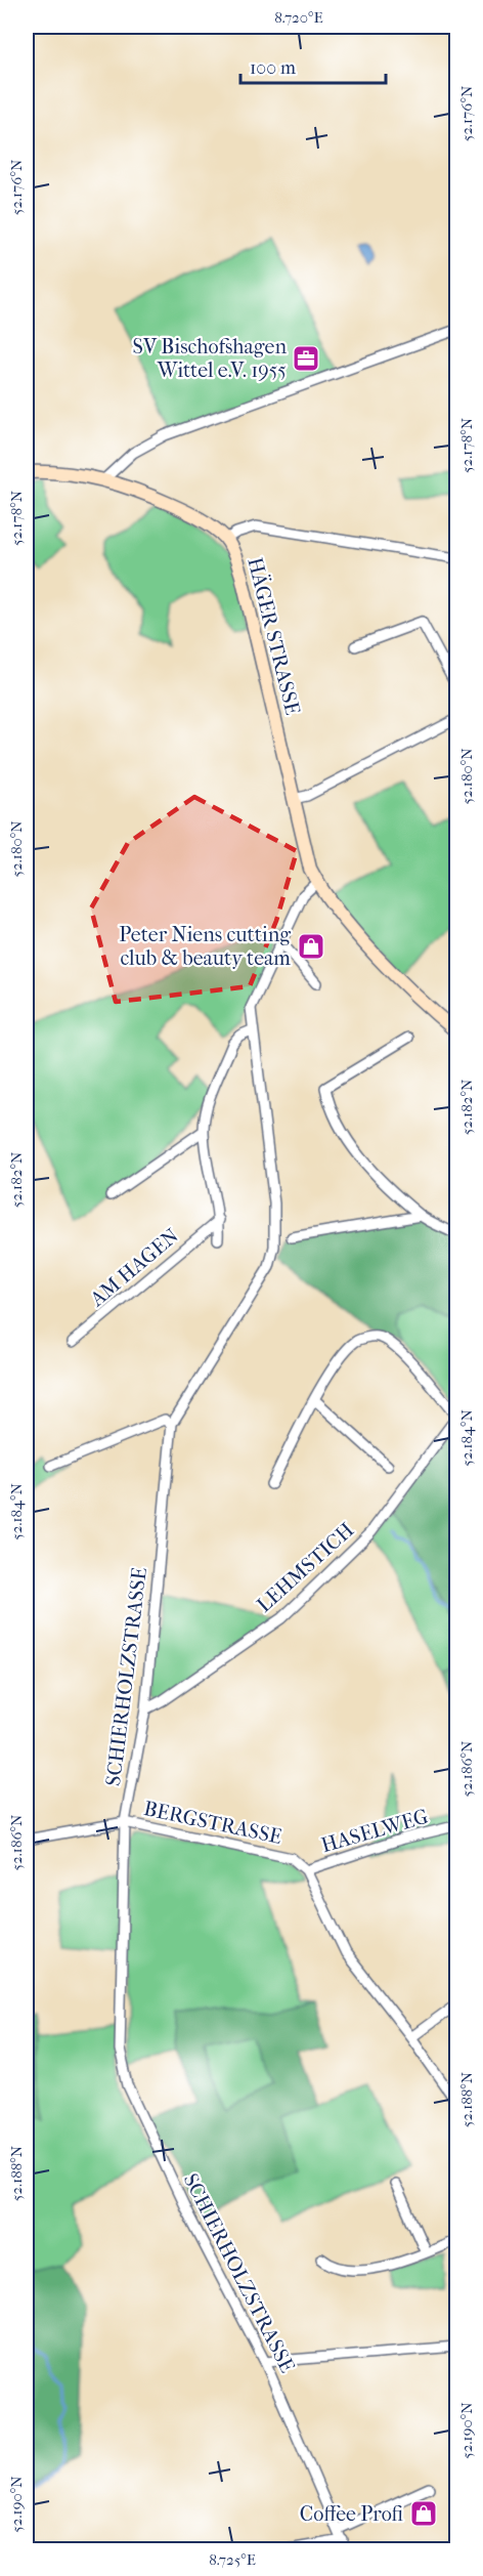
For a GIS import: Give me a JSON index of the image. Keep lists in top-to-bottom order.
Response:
{
  "streets": {
    "main road": ["HÄGER STRASSE"],
    "street": [
      "AM HAGEN",
      "LEHMSTICH",
      "SCHIERHOLZSTRASSE",
      "BERGSTRASSE",
      "HASELWEG"
    ]
  },
  "crossings": [
    ["HÄGER STRASSE", "SCHIERHOLZSTRASSE"],
    ["LEHMSTICH", "SCHIERHOLZSTRASSE"],
    ["SCHIERHOLZSTRASSE", "BERGSTRASSE"],
    ["BERGSTRASSE", "HASELWEG"]
  ],
  "places": {
    "office": ["SV Bischofshagen Wittel e.V. 1955"],
    "shop": ["Peter Niens cutting club & beauty team", "Coffee Profi"]
  },
  "scale_bar": "100 m",
  "coordinates": [
    "8.720°E",
    "52.176°N",
    "52.178°N",
    "52.180°N",
    "52.182°N",
    "52.184°N",
    "52.186°N",
    "52.188°N",
    "52.190°N",
    "8.725°E"
  ]
}
